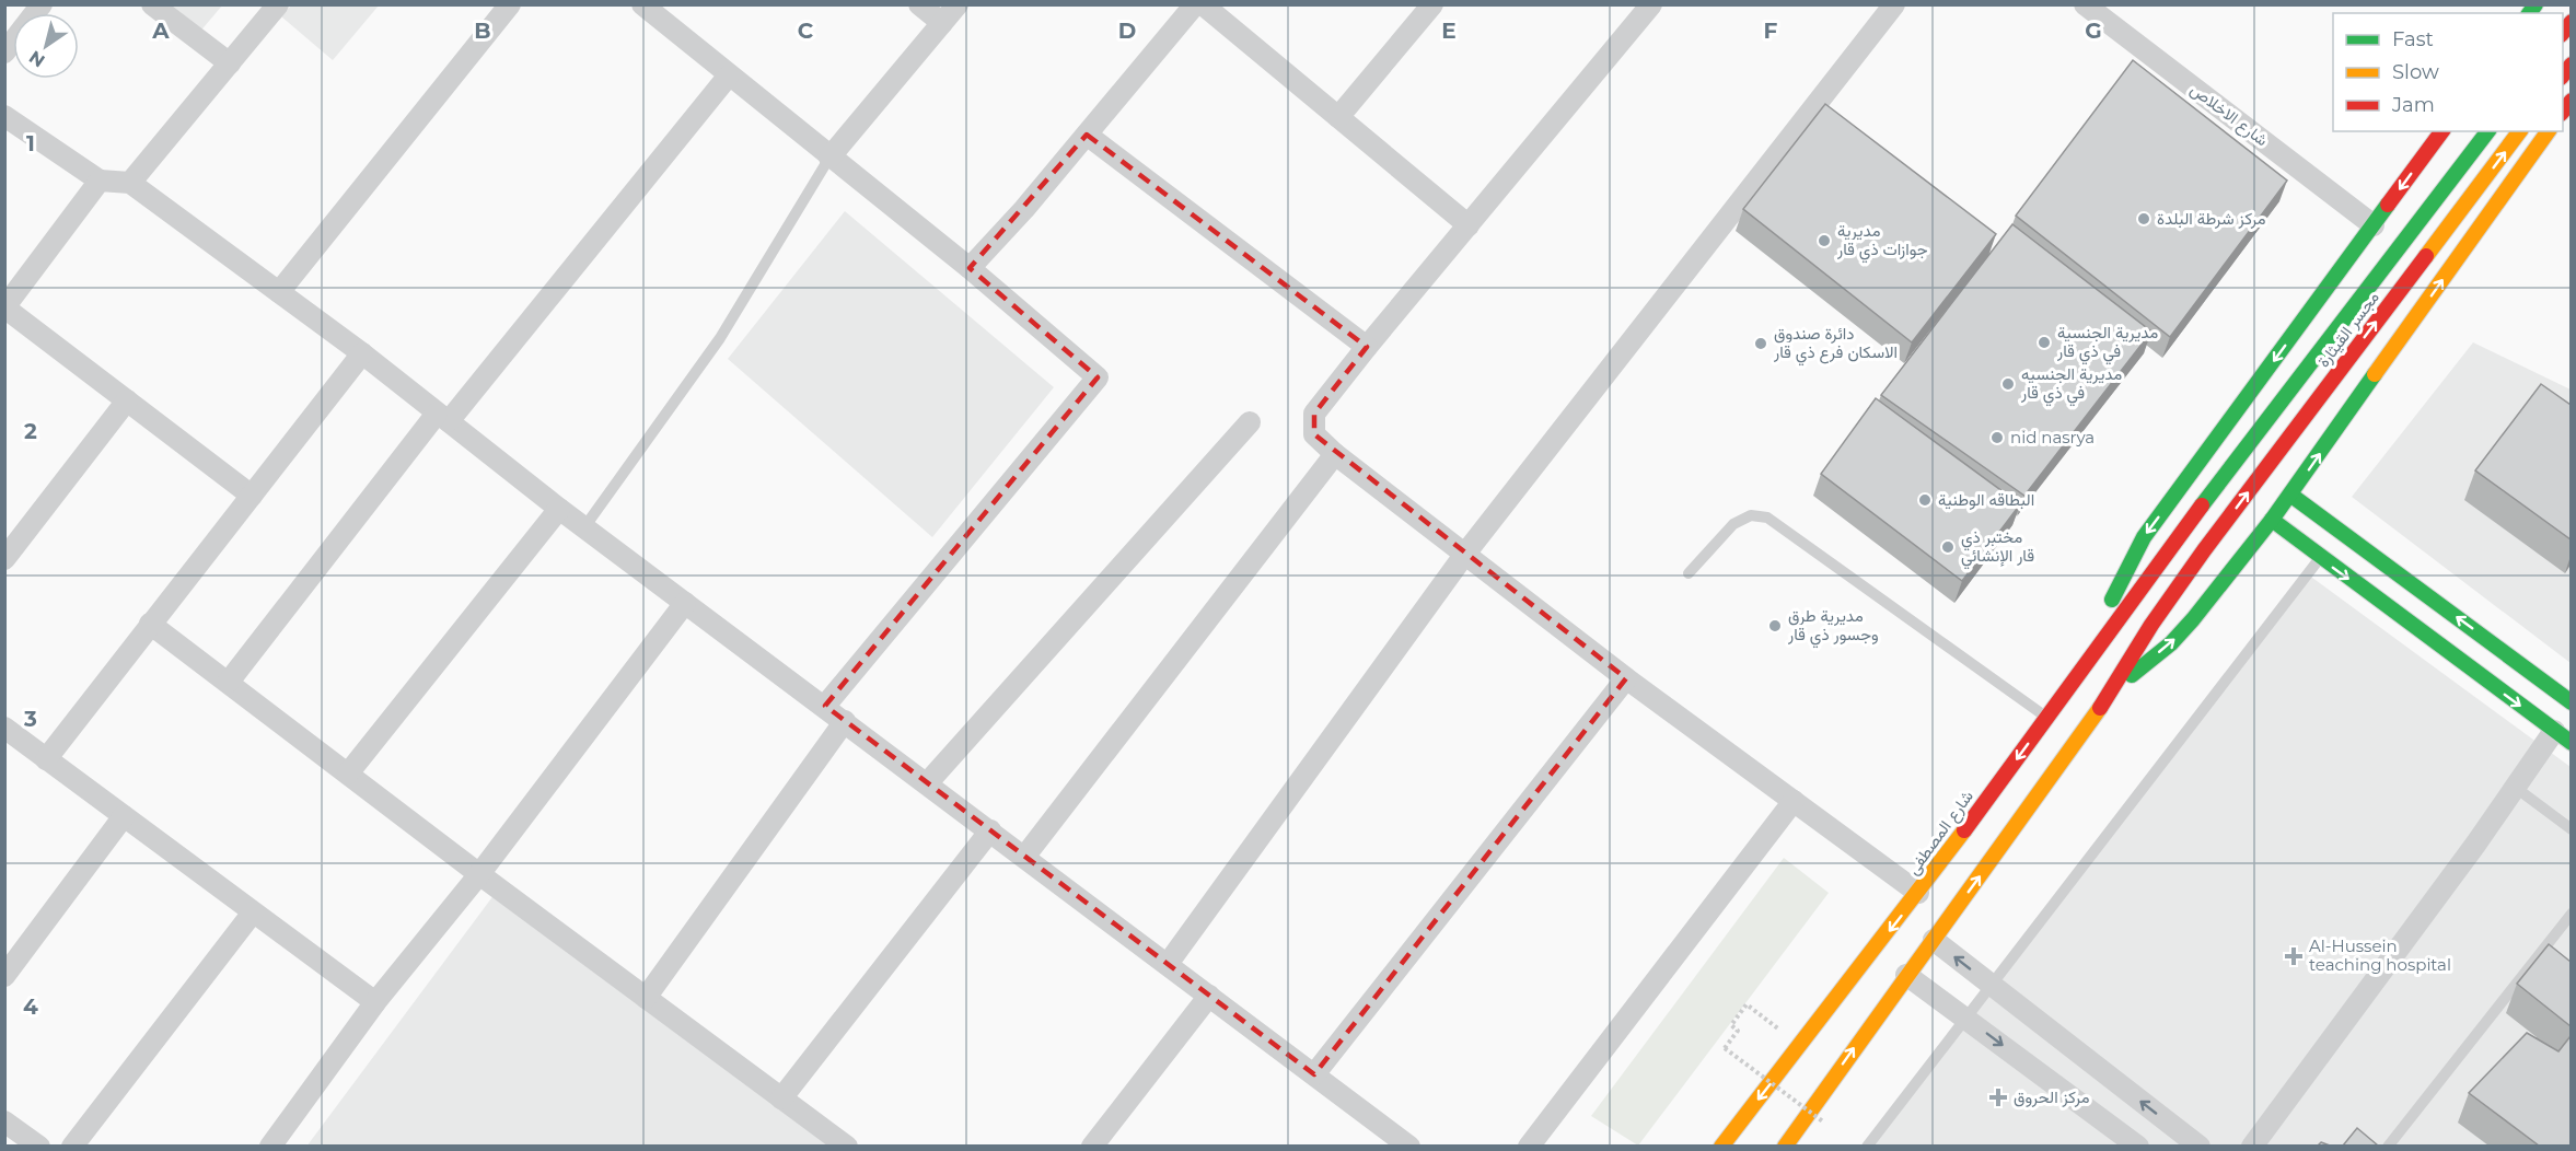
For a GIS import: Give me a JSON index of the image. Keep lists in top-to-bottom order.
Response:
{
  "streets": {
    "main road": ["مجسر القيثارة", "شارع المصطفى"],
    "street": ["شارع الاخلاص"]
  },
  "crossings": [
    ["مجسر القيثارة", "شارع المصطفى"]
  ],
  "places": {
    "other": [
      "مركز شرطة البلدة",
      "مديرية جوازات ذي قار",
      "مديرية الجنسية في ذي قار",
      "دائرة صندوق الاسكان فرع ذي قار",
      "مديرية الجنسيه في ذي قار",
      "nid nasrya",
      "البطاقه الوطنية",
      "مختبر ذي قار الإنشائي",
      "مديرية طرق وجسور ذي قار"
    ],
    "health": ["Al-Hussein teaching hospital", "مركز الحروق"]
  },
  "legend": ["Fast", "Slow", "Jam"],
  "north": "bottom left",
  "grid": {
    "columns": [
      "A",
      "B",
      "C",
      "D",
      "E",
      "F",
      "G"
    ],
    "rows": [
      "1",
      "2",
      "3",
      "4"
    ]
  }
}
